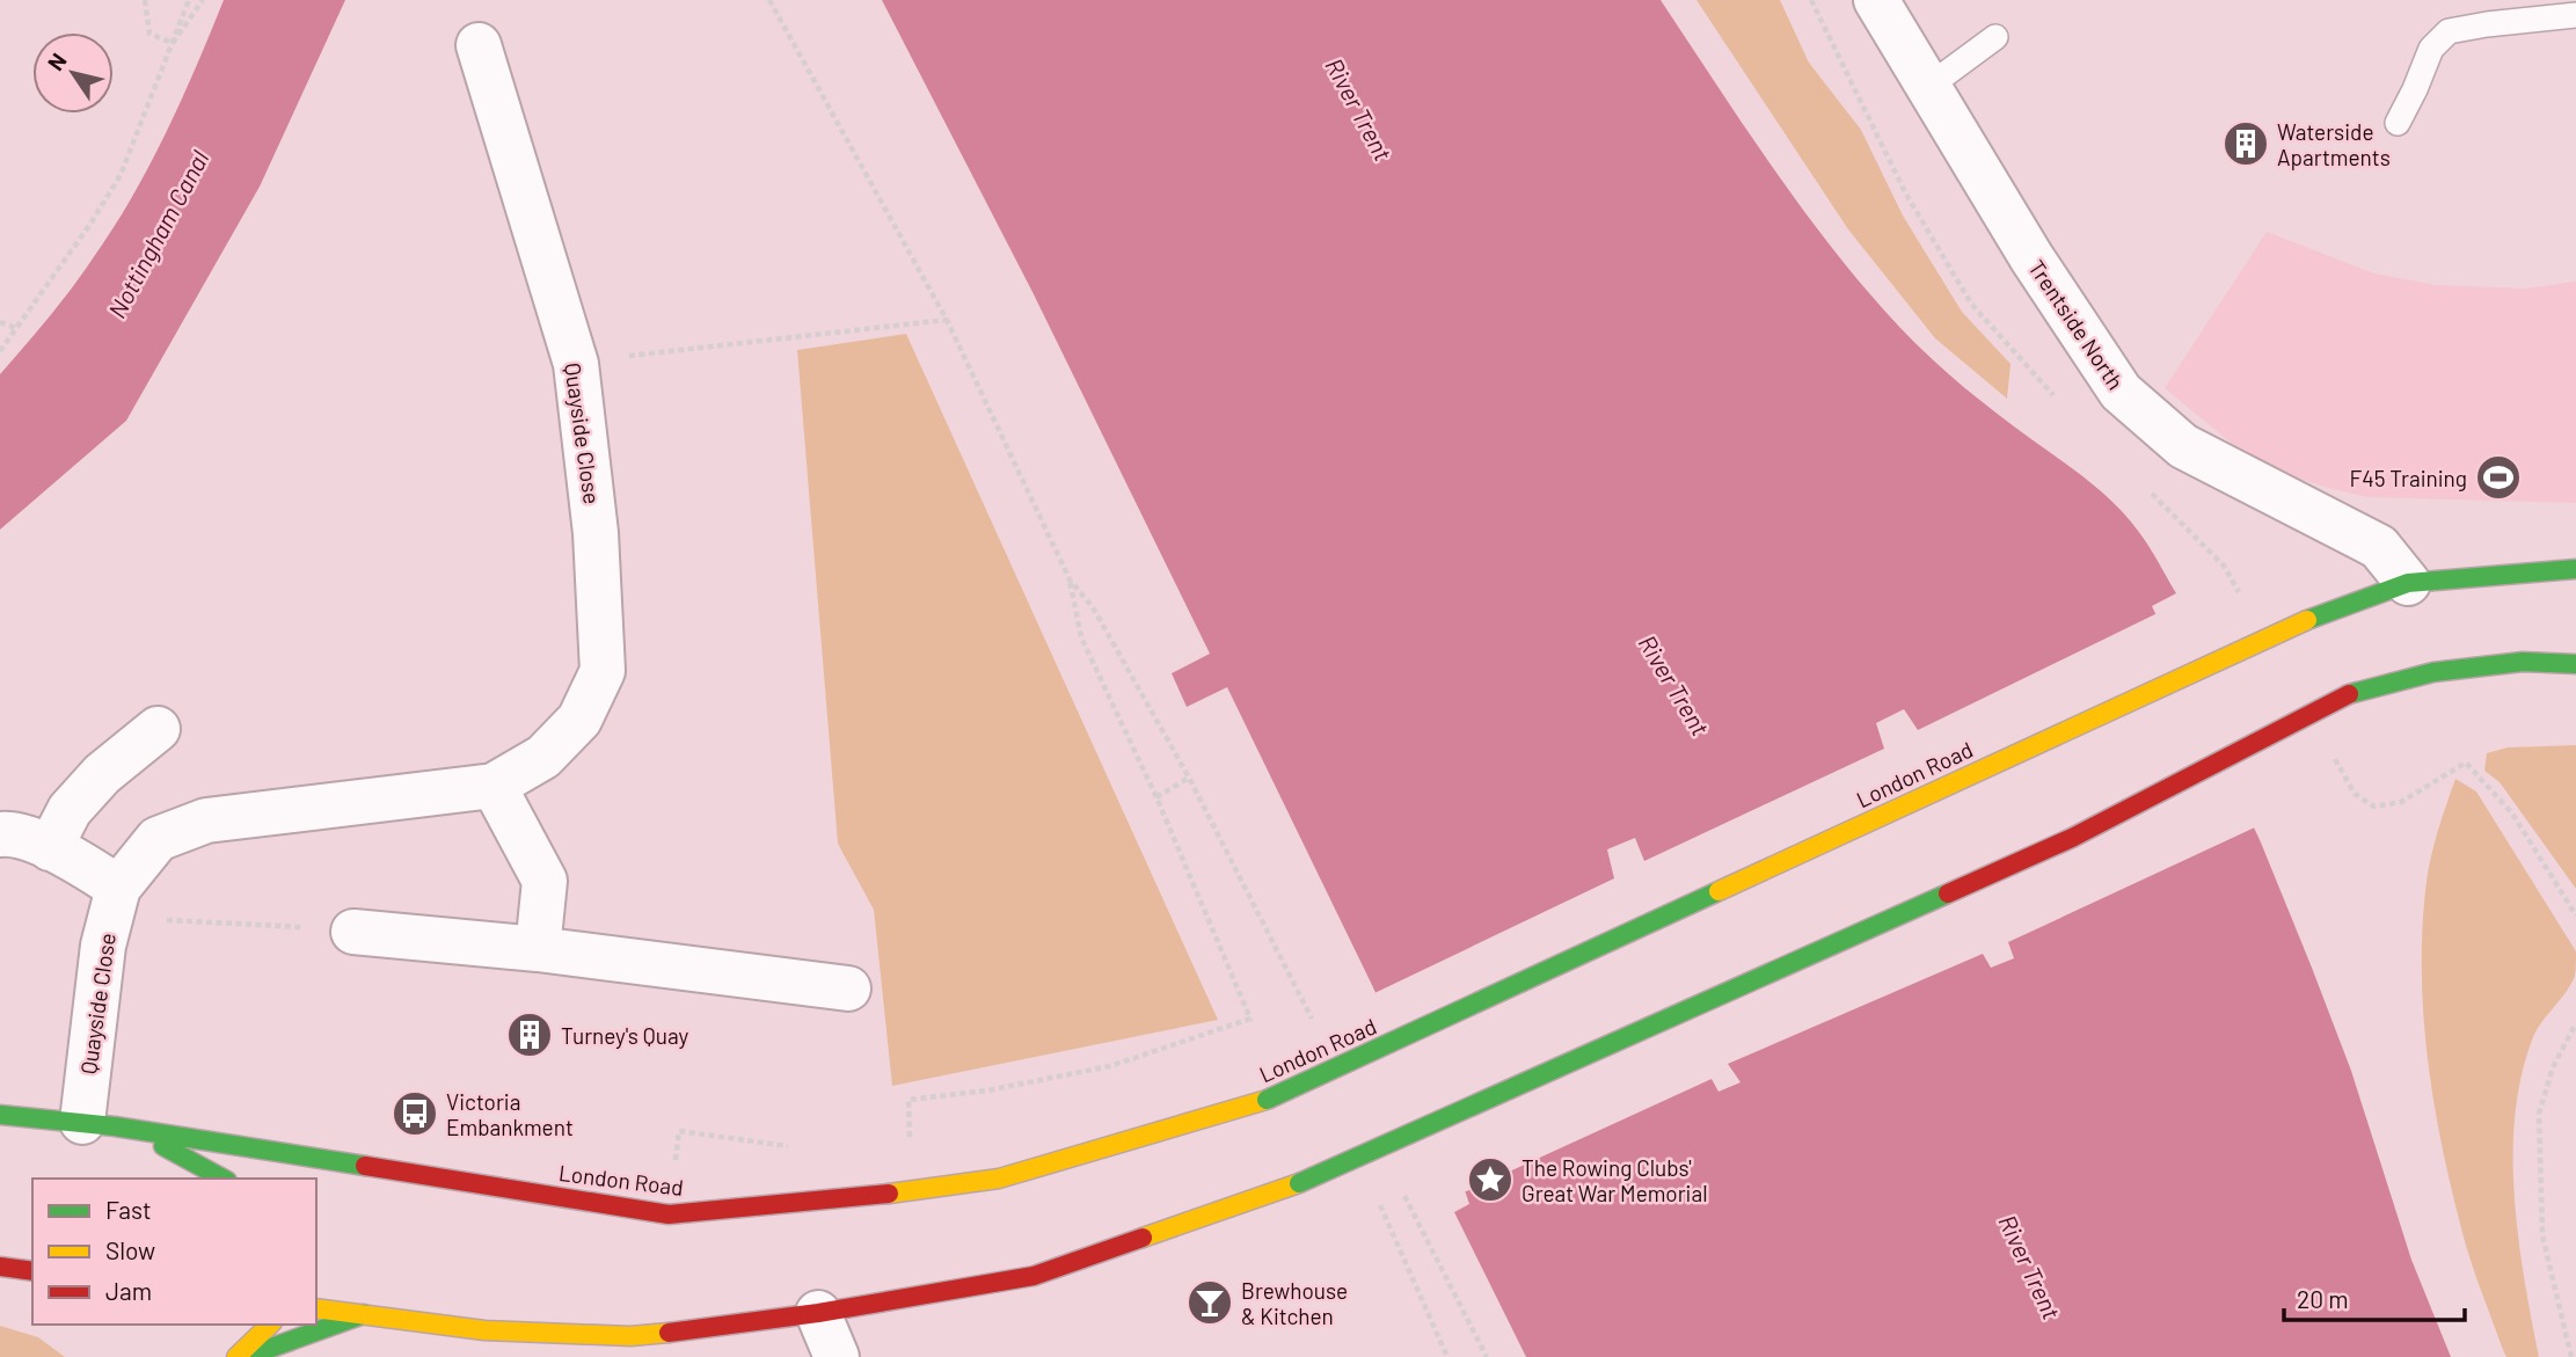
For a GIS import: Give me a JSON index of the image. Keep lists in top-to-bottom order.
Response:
{
  "streets": {
    "main road": ["London Road"],
    "street": ["Trentside North", "Quayside Close"]
  },
  "crossings": [
    ["Trentside North", "London Road"],
    ["Quayside Close", "London Road"]
  ],
  "water": ["River Trent", "Nottingham Canal"],
  "places": {
    "building": ["Waterside Apartments", "Turney's Quay"],
    "sports": ["F45 Training"],
    "bus stop": ["Victoria Embankment"],
    "place": ["The Rowing Clubs' Great War Memorial"],
    "bar": ["Brewhouse & Kitchen"]
  },
  "legend": ["Fast", "Slow", "Jam"],
  "scale_bar": "20 m",
  "north": "top left"
}
